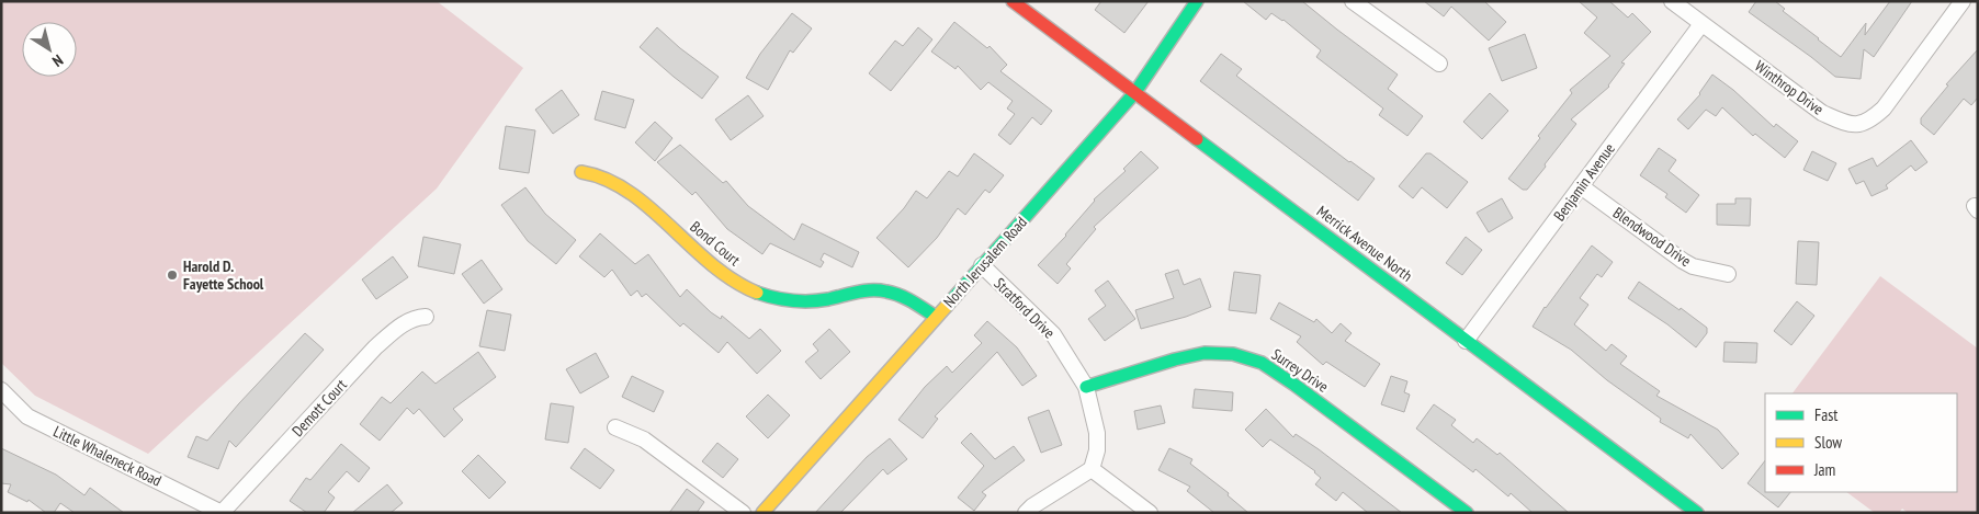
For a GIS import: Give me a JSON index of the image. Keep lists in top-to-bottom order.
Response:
{
  "streets": {
    "main road": [
      "Bond Court",
      "Merrick Avenue North",
      "North Jerusalem Road",
      "Surrey Drive"
    ],
    "street": [
      "Winthrop Drive",
      "Benjamin Avenue",
      "Blendwood Drive",
      "Stratford Drive",
      "Demott Court",
      "Little Whaleneck Road"
    ]
  },
  "crossings": [
    ["Winthrop Drive", "Benjamin Avenue"],
    ["Benjamin Avenue", "Blendwood Drive"],
    ["Benjamin Avenue", "Merrick Avenue North"],
    ["Bond Court", "North Jerusalem Road"],
    ["Merrick Avenue North", "North Jerusalem Road"],
    ["North Jerusalem Road", "Stratford Drive"],
    ["Stratford Drive", "Surrey Drive"],
    ["Demott Court", "Little Whaleneck Road"]
  ],
  "places": ["Harold D. Fayette School"],
  "legend": ["Fast", "Slow", "Jam"],
  "north": "bottom right"
}
